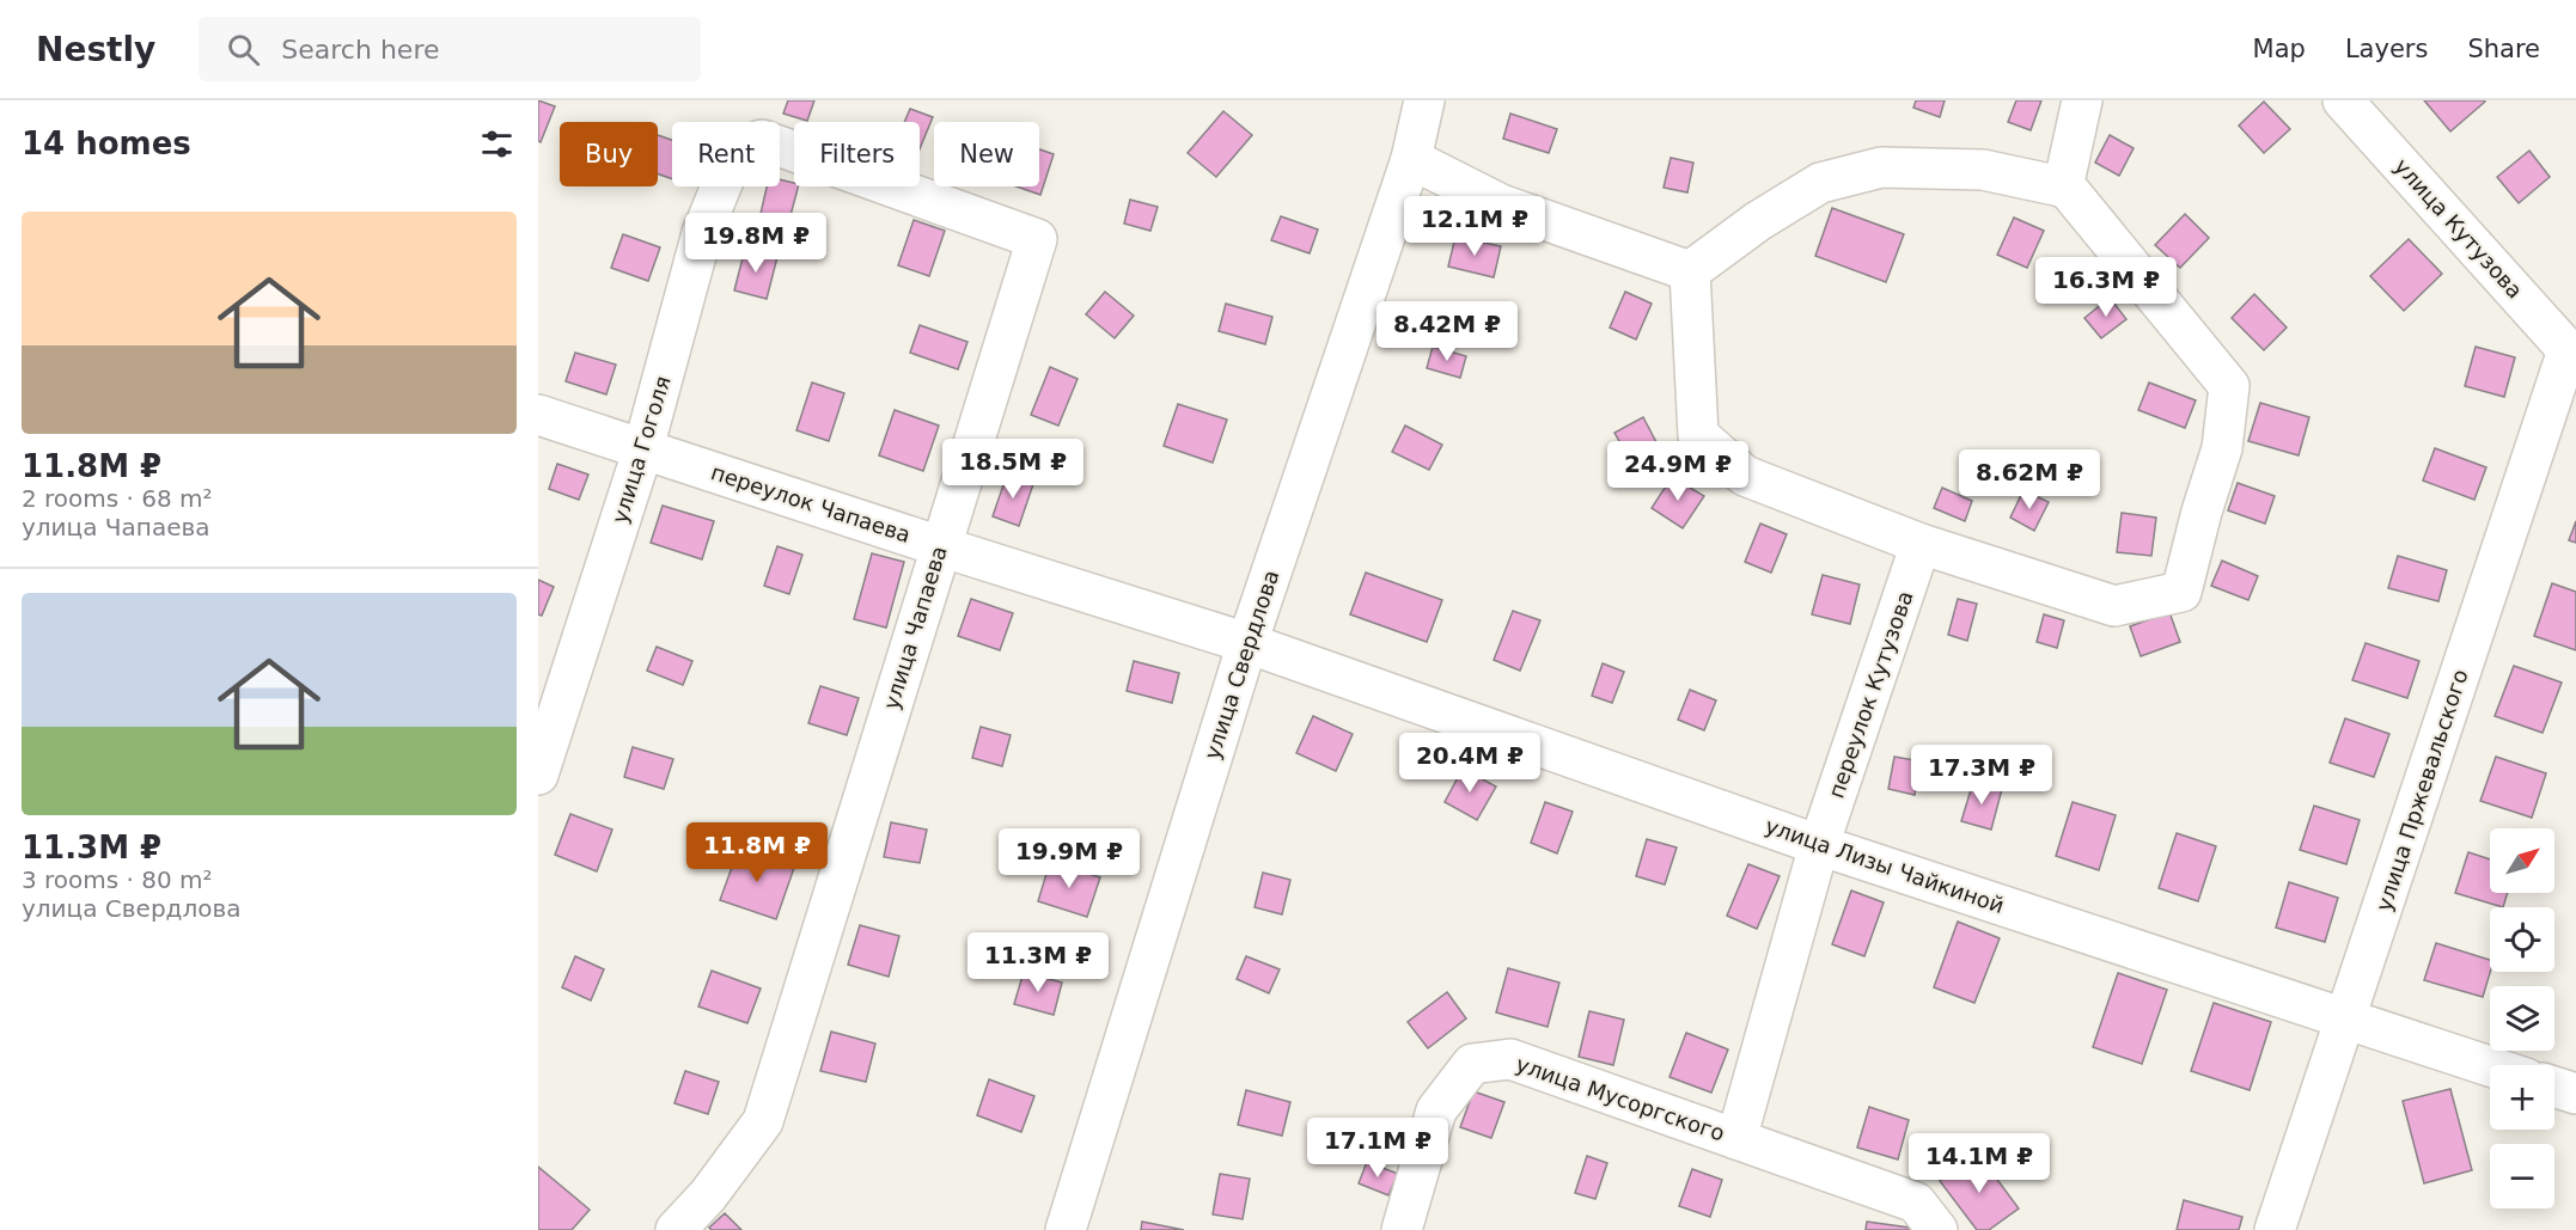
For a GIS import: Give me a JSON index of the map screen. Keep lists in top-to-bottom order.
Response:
{
  "streets": {
    "street": [
      "улица Кутузова",
      "улица Гоголя",
      "переулок Чапаева",
      "улица Чапаева",
      "улица Свердлова",
      "переулок Кутузова",
      "улица Пржевальского",
      "улица Лизы Чайкиной",
      "улица Мусоргского"
    ]
  },
  "crossings": [
    ["улица Кутузова", "улица Пржевальского"],
    ["улица Гоголя", "переулок Чапаева"],
    ["переулок Чапаева", "улица Чапаева"],
    ["переулок Чапаева", "улица Свердлова"],
    ["переулок Чапаева", "улица Лизы Чайкиной"],
    ["улица Свердлова", "улица Лизы Чайкиной"],
    ["переулок Кутузова", "улица Лизы Чайкиной"],
    ["переулок Кутузова", "улица Мусоргского"],
    ["улица Пржевальского", "улица Лизы Чайкиной"],
    ["улица Лизы Чайкиной", "улица Мусоргского"]
  ],
  "north": "top right",
  "page": {
    "header": "Nestly",
    "search": "Search here",
    "nav": ["Map", "Layers", "Share"],
    "heading": "14 homes",
    "chip": [
      "Buy",
      "Rent",
      "Filters",
      "New"
    ],
    "list": [
      {
        "name": "11.8M ₽",
        "note": "2 rooms · 68 m² · улица Чапаева"
      },
      {
        "name": "11.3M ₽",
        "note": "3 rooms · 80 m² · улица Свердлова"
      }
    ],
    "price": [
      "12.1M ₽",
      "19.8M ₽",
      "16.3M ₽",
      "8.42M ₽",
      "18.5M ₽",
      "24.9M ₽",
      "8.62M ₽",
      "20.4M ₽",
      "17.3M ₽",
      "11.8M ₽",
      "19.9M ₽",
      "11.3M ₽",
      "17.1M ₽",
      "14.1M ₽"
    ],
    "map_buttons": ["+", "−"]
  }
}
